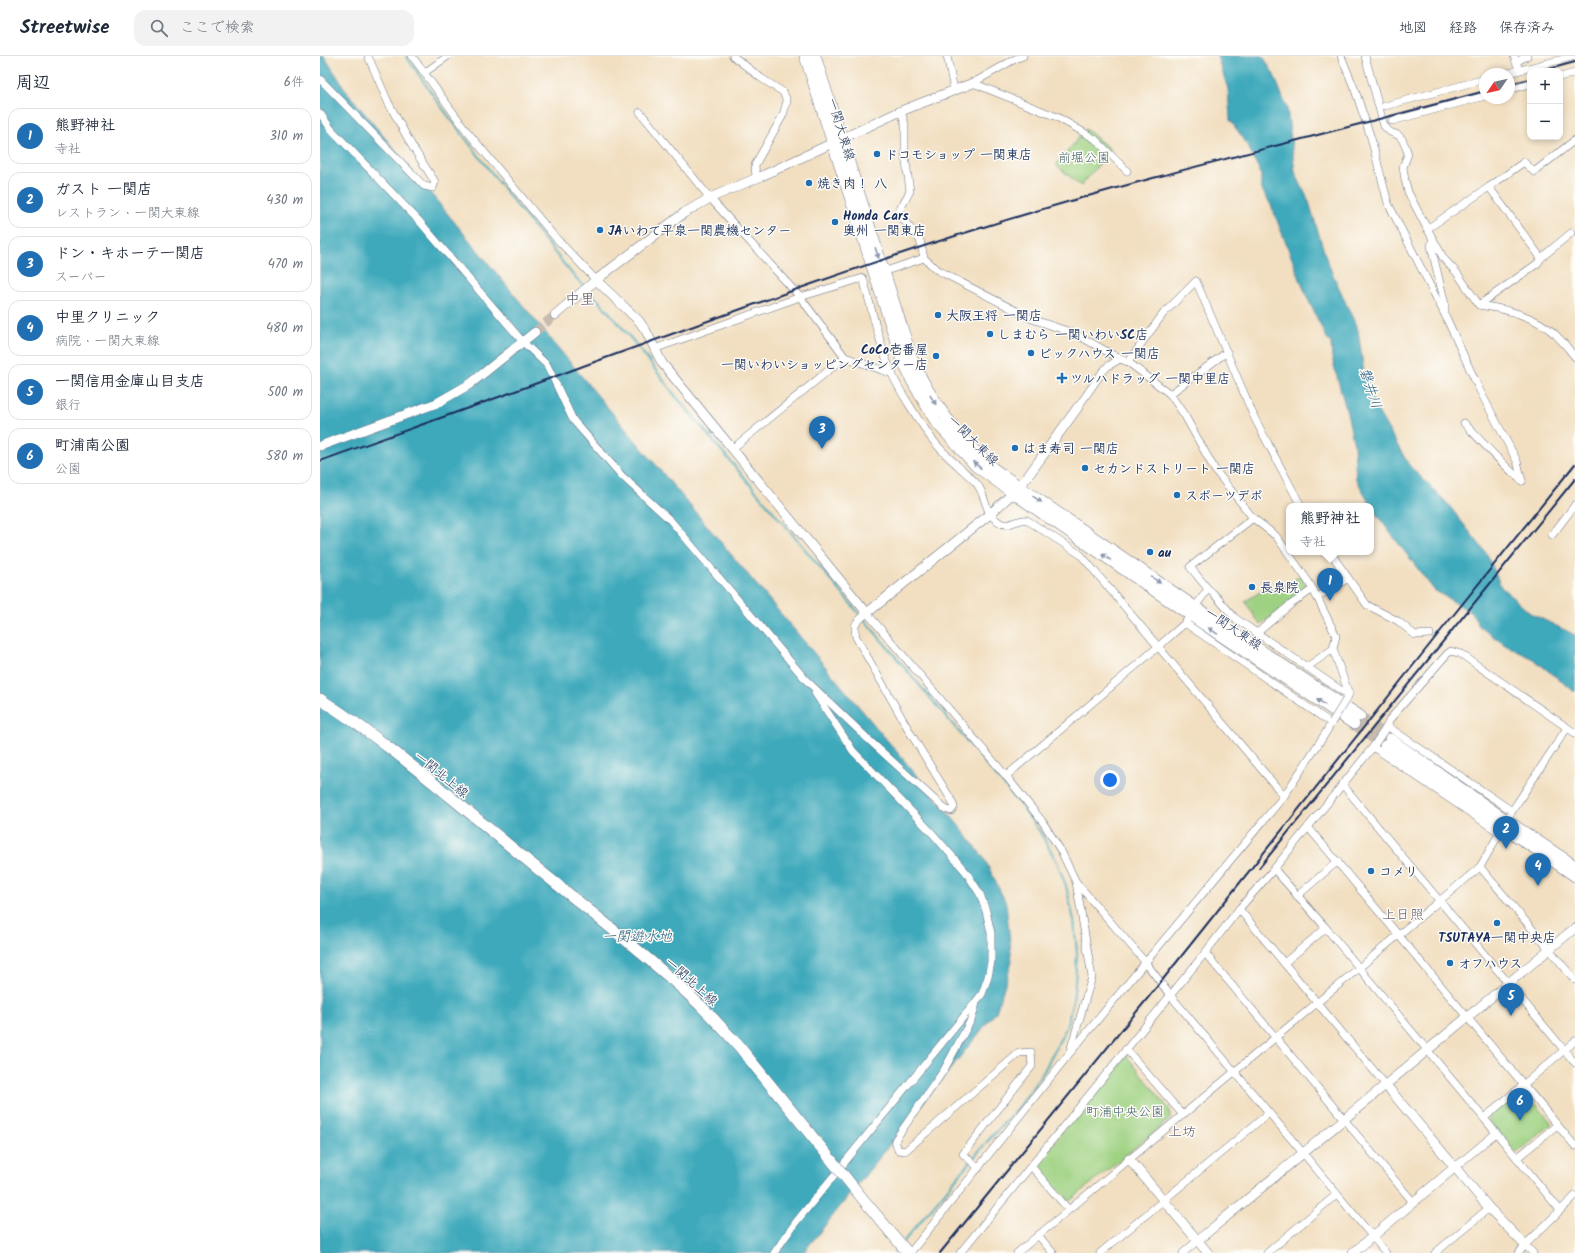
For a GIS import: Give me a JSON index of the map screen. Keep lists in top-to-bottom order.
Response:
{
  "streets": {
    "main road": ["一関大東線", "一関北上線"]
  },
  "districts": ["中里", "上日照", "上坊"],
  "water": ["磐井川", "一関遊水地"],
  "parks": ["前堀公園", "町浦中央公園"],
  "places": {
    "other": [
      "ドコモショップ 一関東店",
      "焼き肉！ 八",
      "Honda Cars 奥州 一関東店",
      "JAいわて平泉一関農機センター",
      "大阪王将 一関店",
      "しまむら 一関いわいSC店",
      "ピックハウス 一関店",
      "CoCo壱番屋 一関いわいショッピングセンター店",
      "はま寿司 一関店",
      "セカンドストリート 一関店",
      "スポーツデポ",
      "au",
      "長泉院",
      "コメリ",
      "TSUTAYA一関中央店",
      "オフハウス"
    ],
    "health": ["ツルハドラッグ 一関中里店"]
  },
  "north": "bottom left",
  "page": {
    "header": "Streetwise",
    "search": "ここで検索",
    "nav": ["地図", "経路", "保存済み"],
    "heading": ["周辺", "6件"],
    "map_buttons": ["+", "−"],
    "list": [
      {
        "mark": "1",
        "name": "熊野神社",
        "note": "寺社",
        "value": "310 m"
      },
      {
        "mark": "2",
        "name": "ガスト 一関店",
        "note": "レストラン · 一関大東線",
        "value": "430 m"
      },
      {
        "mark": "3",
        "name": "ドン・キホーテ一関店",
        "note": "スーパー",
        "value": "470 m"
      },
      {
        "mark": "4",
        "name": "中里クリニック",
        "note": "病院 · 一関大東線",
        "value": "480 m"
      },
      {
        "mark": "5",
        "name": "一関信用金庫山目支店",
        "note": "銀行",
        "value": "500 m"
      },
      {
        "mark": "6",
        "name": "町浦南公園",
        "note": "公園",
        "value": "580 m"
      }
    ],
    "pins": [
      "3",
      "1",
      "2",
      "4",
      "5",
      "6"
    ],
    "popup": ["熊野神社", "寺社"]
  }
}
